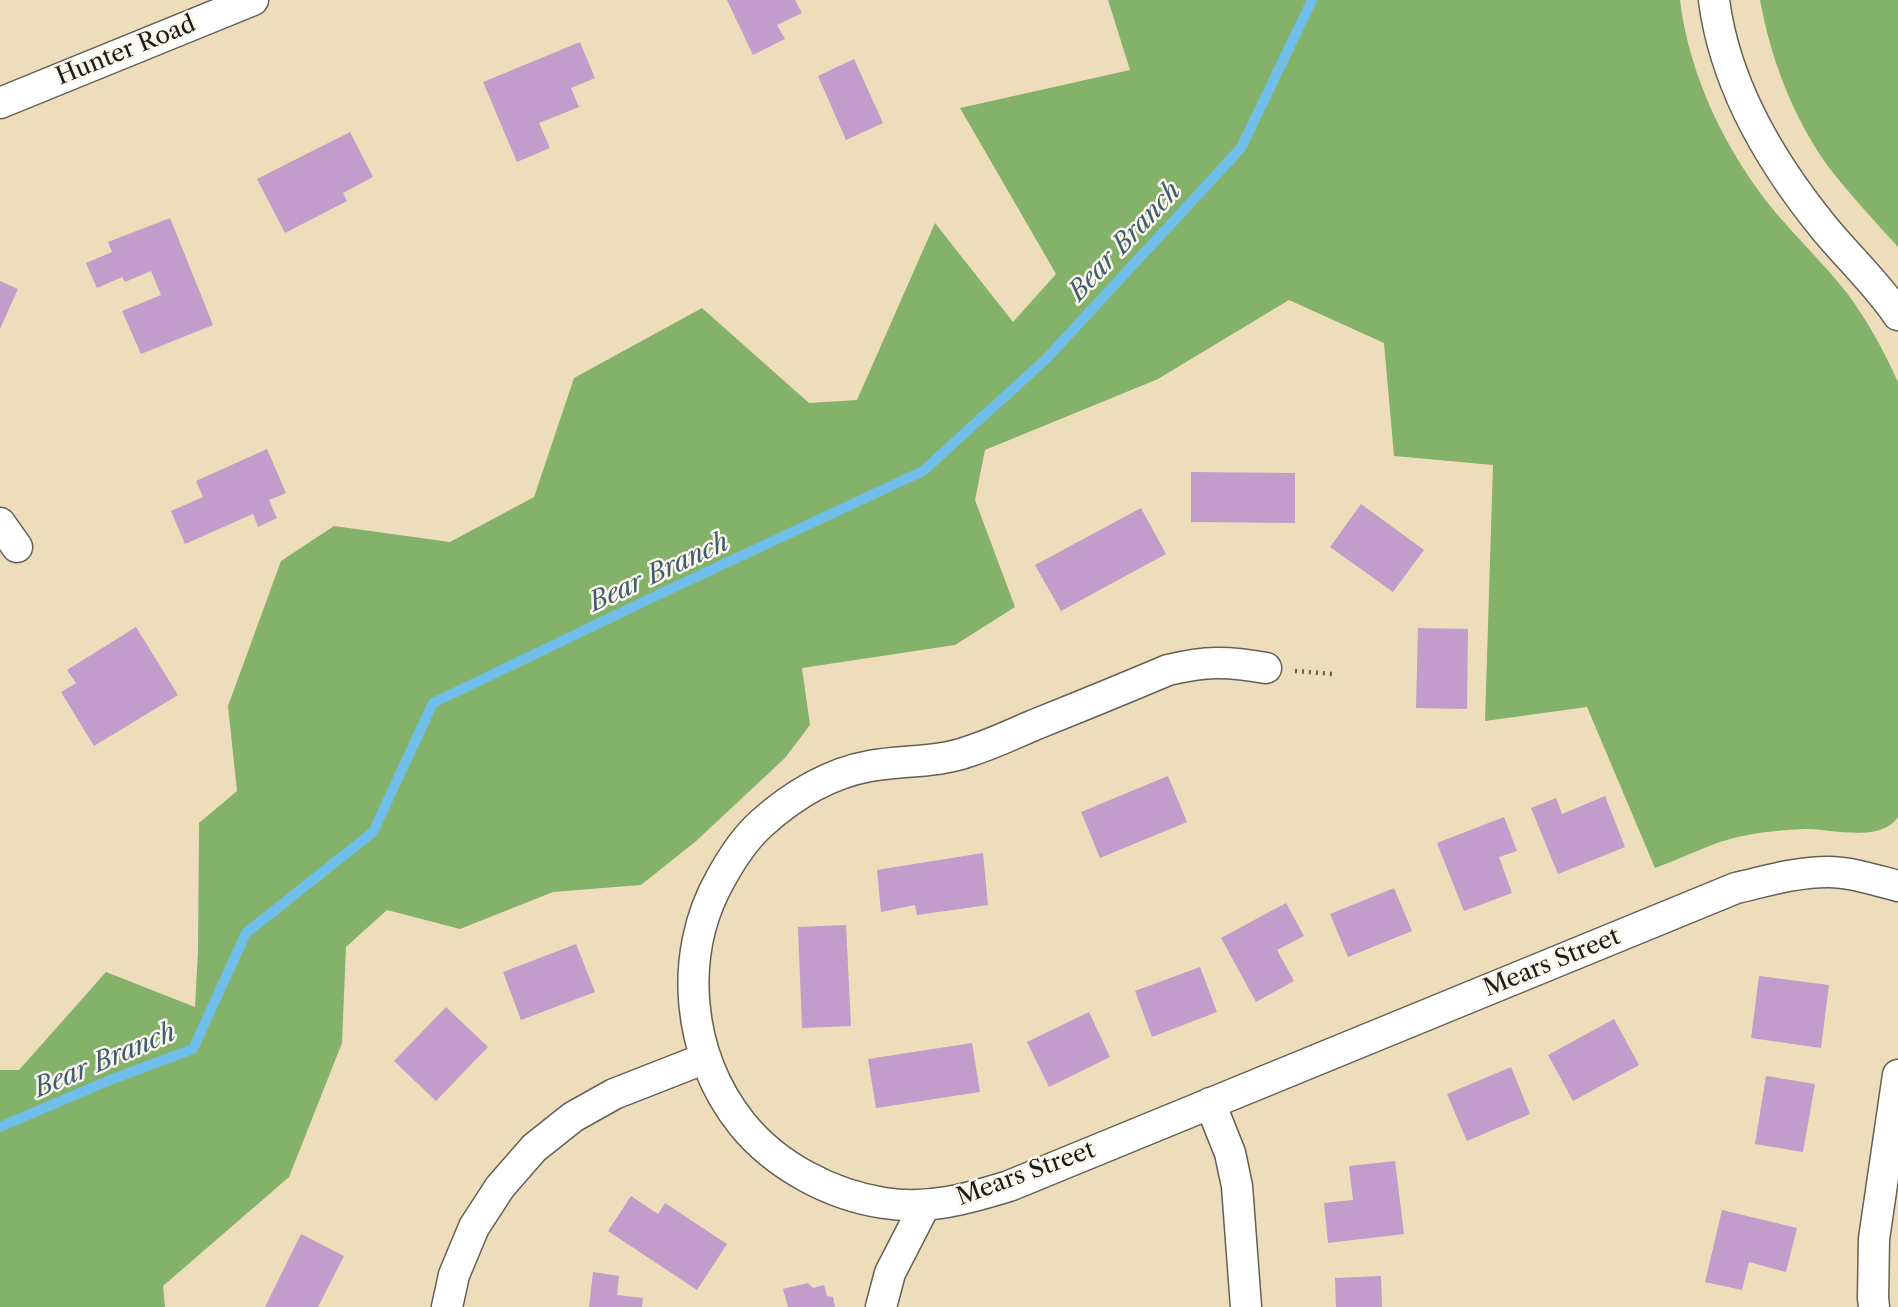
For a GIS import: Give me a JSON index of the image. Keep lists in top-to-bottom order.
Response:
{
  "streets": {
    "street": ["Hunter Road", "Mears Street"]
  },
  "water": ["Bear Branch"]
}
